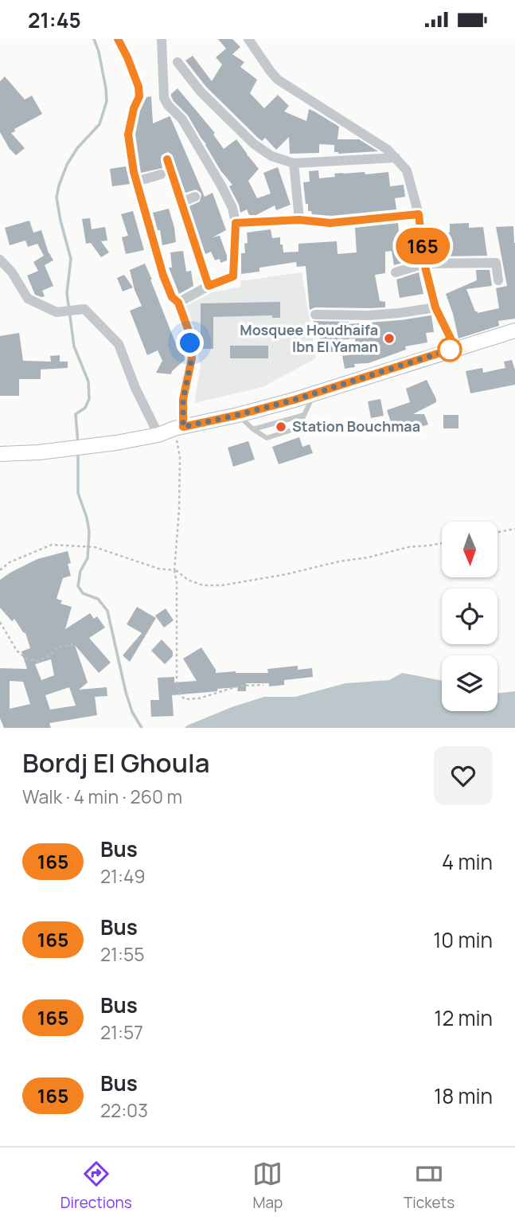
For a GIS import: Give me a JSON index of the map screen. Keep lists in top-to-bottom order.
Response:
{
  "places": ["Mosquee Houdhaifa Ibn El Yaman", "Station Bouchmaa"],
  "lines": ["bus line 165"],
  "north": "bottom",
  "page": {
    "status": "21:45",
    "on_map": "165",
    "heading": ["Bordj El Ghoula", "Walk · 4 min · 260 m"],
    "list": [
      {
        "mark": "165",
        "name": "Bus",
        "note": "21:49",
        "value": "4 min"
      },
      {
        "mark": "165",
        "name": "Bus",
        "note": "21:55",
        "value": "10 min"
      },
      {
        "mark": "165",
        "name": "Bus",
        "note": "21:57",
        "value": "12 min"
      },
      {
        "mark": "165",
        "name": "Bus",
        "note": "22:03",
        "value": "18 min"
      }
    ],
    "tabs": ["Directions", "Map", "Tickets"]
  }
}
